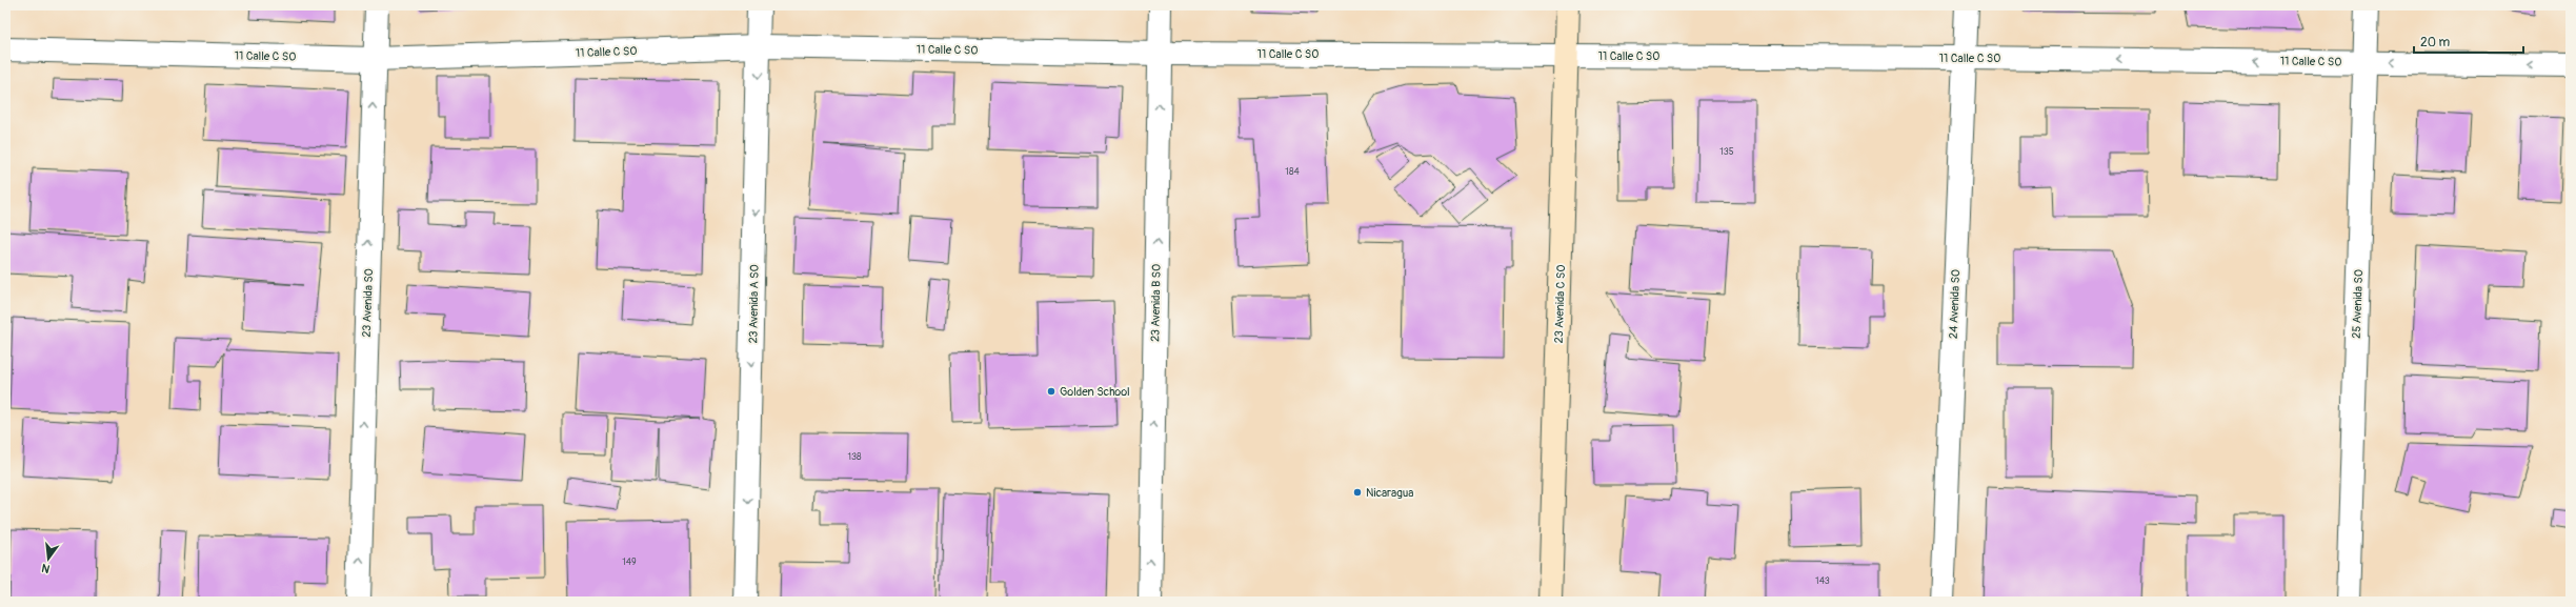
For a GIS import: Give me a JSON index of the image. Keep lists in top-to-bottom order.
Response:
{
  "streets": {
    "street": [
      "11 Calle C SO",
      "23 Avenida SO",
      "23 Avenida B SO",
      "23 Avenida A SO",
      "23 Avenida C SO",
      "24 Avenida SO",
      "25 Avenida SO"
    ]
  },
  "crossings": [
    ["11 Calle C SO", "23 Avenida SO"],
    ["11 Calle C SO", "23 Avenida B SO"],
    ["11 Calle C SO", "23 Avenida A SO"],
    ["11 Calle C SO", "23 Avenida C SO"],
    ["11 Calle C SO", "24 Avenida SO"],
    ["11 Calle C SO", "25 Avenida SO"]
  ],
  "one_way": ["23 Avenida SO", "23 Avenida B SO", "23 Avenida A SO"],
  "places": ["Golden School", "Nicaragua"],
  "house_numbers": [
    "135",
    "184",
    "138",
    "149",
    "143"
  ],
  "scale_bar": "20 m",
  "north": "bottom"
}
